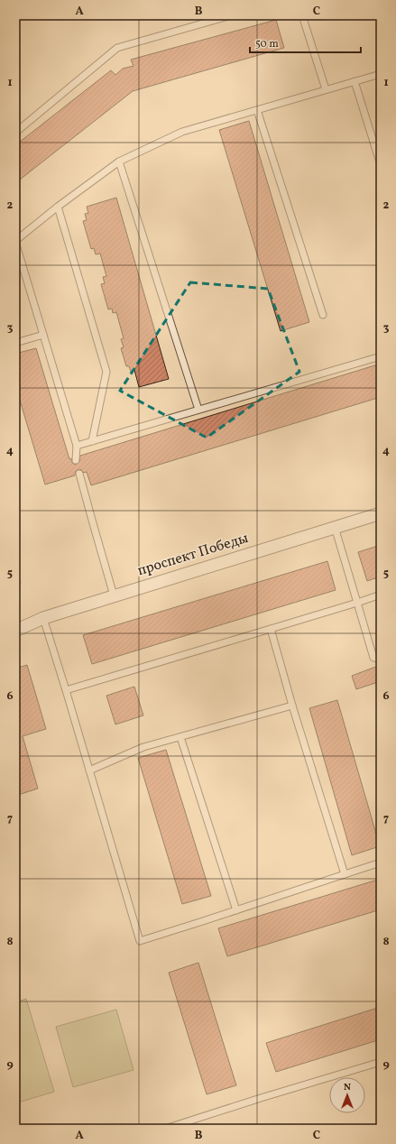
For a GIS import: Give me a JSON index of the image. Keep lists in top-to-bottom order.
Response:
{
  "streets": {
    "street": ["проспект Победы"]
  },
  "scale_bar": "50 m",
  "north": "top",
  "grid": {
    "columns": ["A", "B", "C"],
    "rows": [
      "1",
      "2",
      "3",
      "4",
      "5",
      "6",
      "7",
      "8",
      "9"
    ]
  }
}
